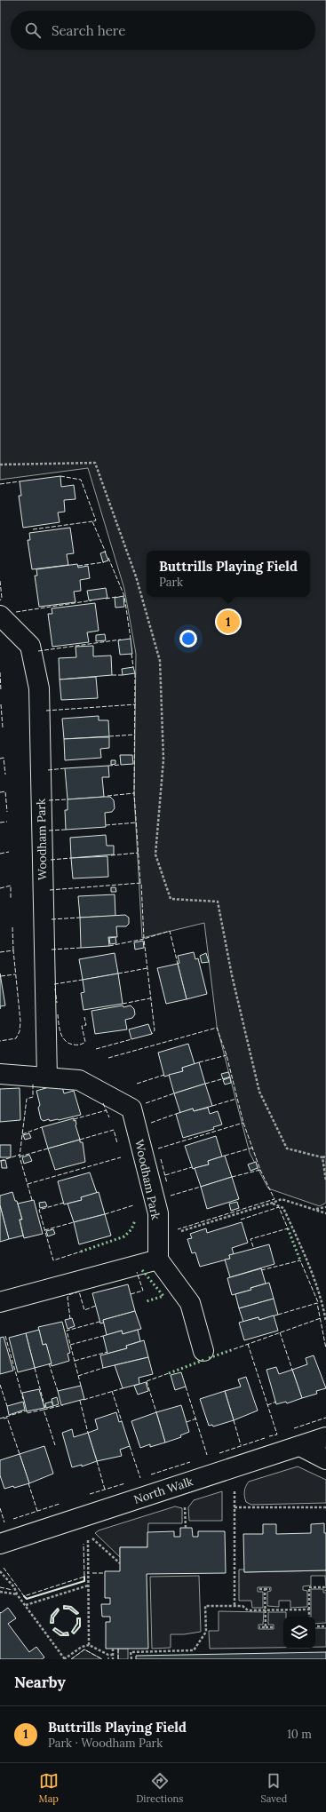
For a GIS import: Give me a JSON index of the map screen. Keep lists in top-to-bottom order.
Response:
{
  "streets": {
    "street": ["Woodham Park", "North Walk"]
  },
  "page": {
    "search": "Search here",
    "popup": ["Buttrills Playing Field", "Park"],
    "pins": "1",
    "heading": "Nearby",
    "list": [
      {
        "mark": "1",
        "name": "Buttrills Playing Field",
        "note": "Park · Woodham Park",
        "value": "10 m"
      }
    ],
    "nav": ["Map", "Directions", "Saved"]
  }
}
